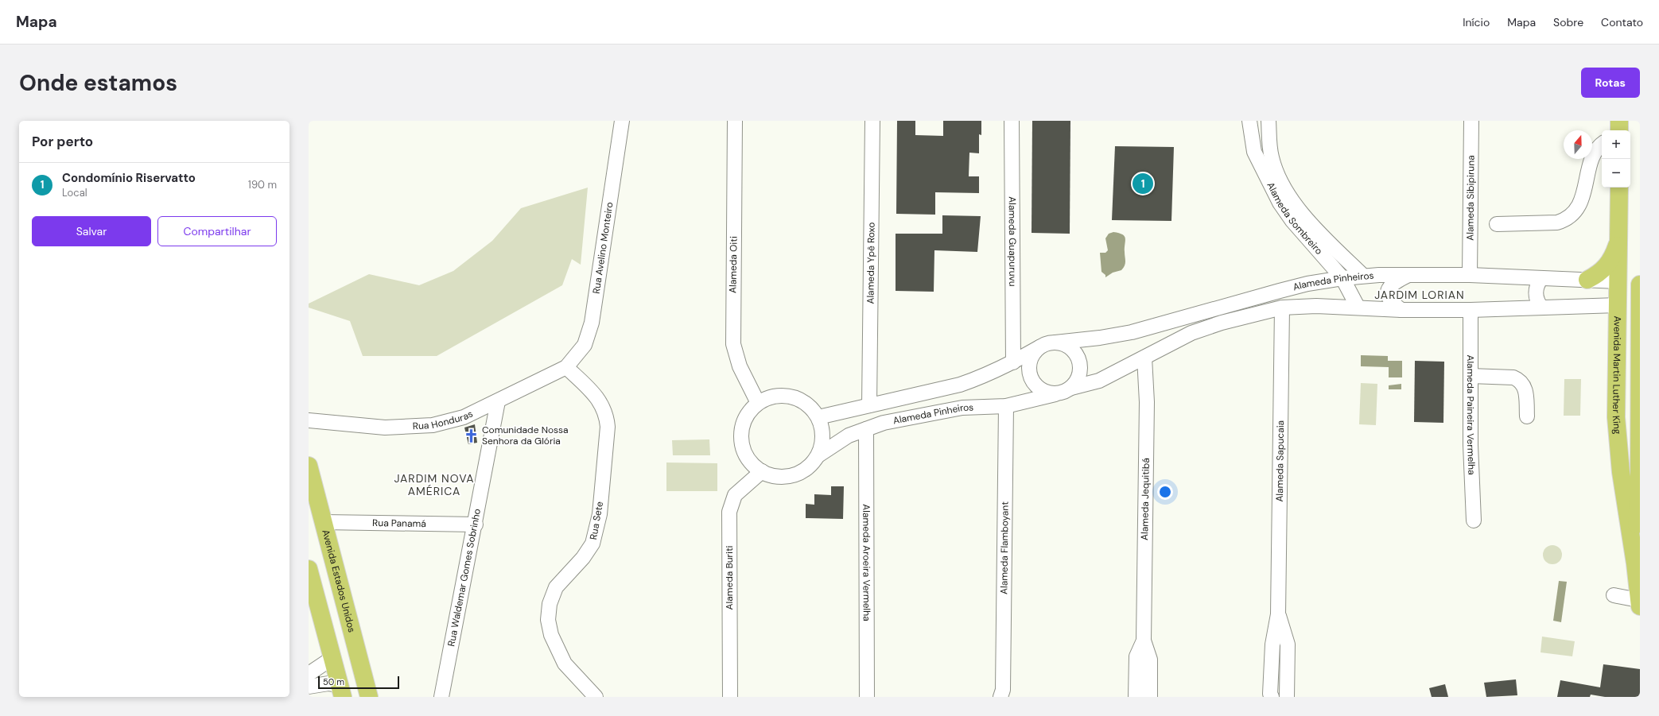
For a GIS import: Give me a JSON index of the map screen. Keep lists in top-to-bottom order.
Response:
{
  "streets": {
    "main road": ["Avenida Martin Luther King", "Avenida Estados Unidos"],
    "street": [
      "Alameda Sibipiruna",
      "Alameda Sombreiro",
      "Alameda Guapuruvu",
      "Rua Avelino Monteiro",
      "Alameda Ypê Roxo",
      "Alameda Oiti",
      "Alameda Pinheiros",
      "Alameda Paineira Vermelha",
      "Rua Honduras",
      "Alameda Sapucaia",
      "Alameda Jequitibá",
      "Rua Sete",
      "Rua Panamá",
      "Alameda Flamboyant",
      "Alameda Aroeira Vermelha",
      "Rua Waldemar Gomes Sobrinho",
      "Alameda Buriti"
    ]
  },
  "crossings": [
    ["Alameda Sibipiruna", "Alameda Pinheiros"],
    ["Alameda Sombreiro", "Alameda Pinheiros"],
    ["Rua Avelino Monteiro", "Rua Honduras"],
    ["Rua Avelino Monteiro", "Rua Sete"],
    ["Alameda Oiti", "Alameda Pinheiros"],
    ["Alameda Oiti", "Alameda Buriti"],
    ["Alameda Pinheiros", "Avenida Martin Luther King"],
    ["Alameda Pinheiros", "Alameda Paineira Vermelha"],
    ["Alameda Pinheiros", "Alameda Sapucaia"],
    ["Alameda Pinheiros", "Alameda Jequitibá"],
    ["Alameda Pinheiros", "Alameda Flamboyant"],
    ["Alameda Pinheiros", "Alameda Aroeira Vermelha"],
    ["Alameda Pinheiros", "Alameda Buriti"],
    ["Rua Honduras", "Rua Sete"],
    ["Rua Honduras", "Rua Waldemar Gomes Sobrinho"],
    ["Rua Panamá", "Rua Waldemar Gomes Sobrinho"],
    ["Rua Panamá", "Avenida Estados Unidos"]
  ],
  "districts": ["JARDIM LORIAN", "JARDIM NOVA AMÉRICA"],
  "places": {
    "church": ["Comunidade Nossa Senhora da Glória"]
  },
  "scale_bar": "50 m",
  "north": "top",
  "page": {
    "header": "Mapa",
    "nav": [
      "Início",
      "Mapa",
      "Sobre",
      "Contato"
    ],
    "buttons": [
      "Rotas",
      ["Salvar", "Compartilhar"]
    ],
    "title": "Onde estamos",
    "heading": "Por perto",
    "map_buttons": ["+", "−"],
    "list": [
      {
        "mark": "1",
        "name": "Condomínio Riservatto",
        "note": "Local",
        "value": "190 m"
      }
    ],
    "pins": "1",
    "scale": "50 m"
  }
}
